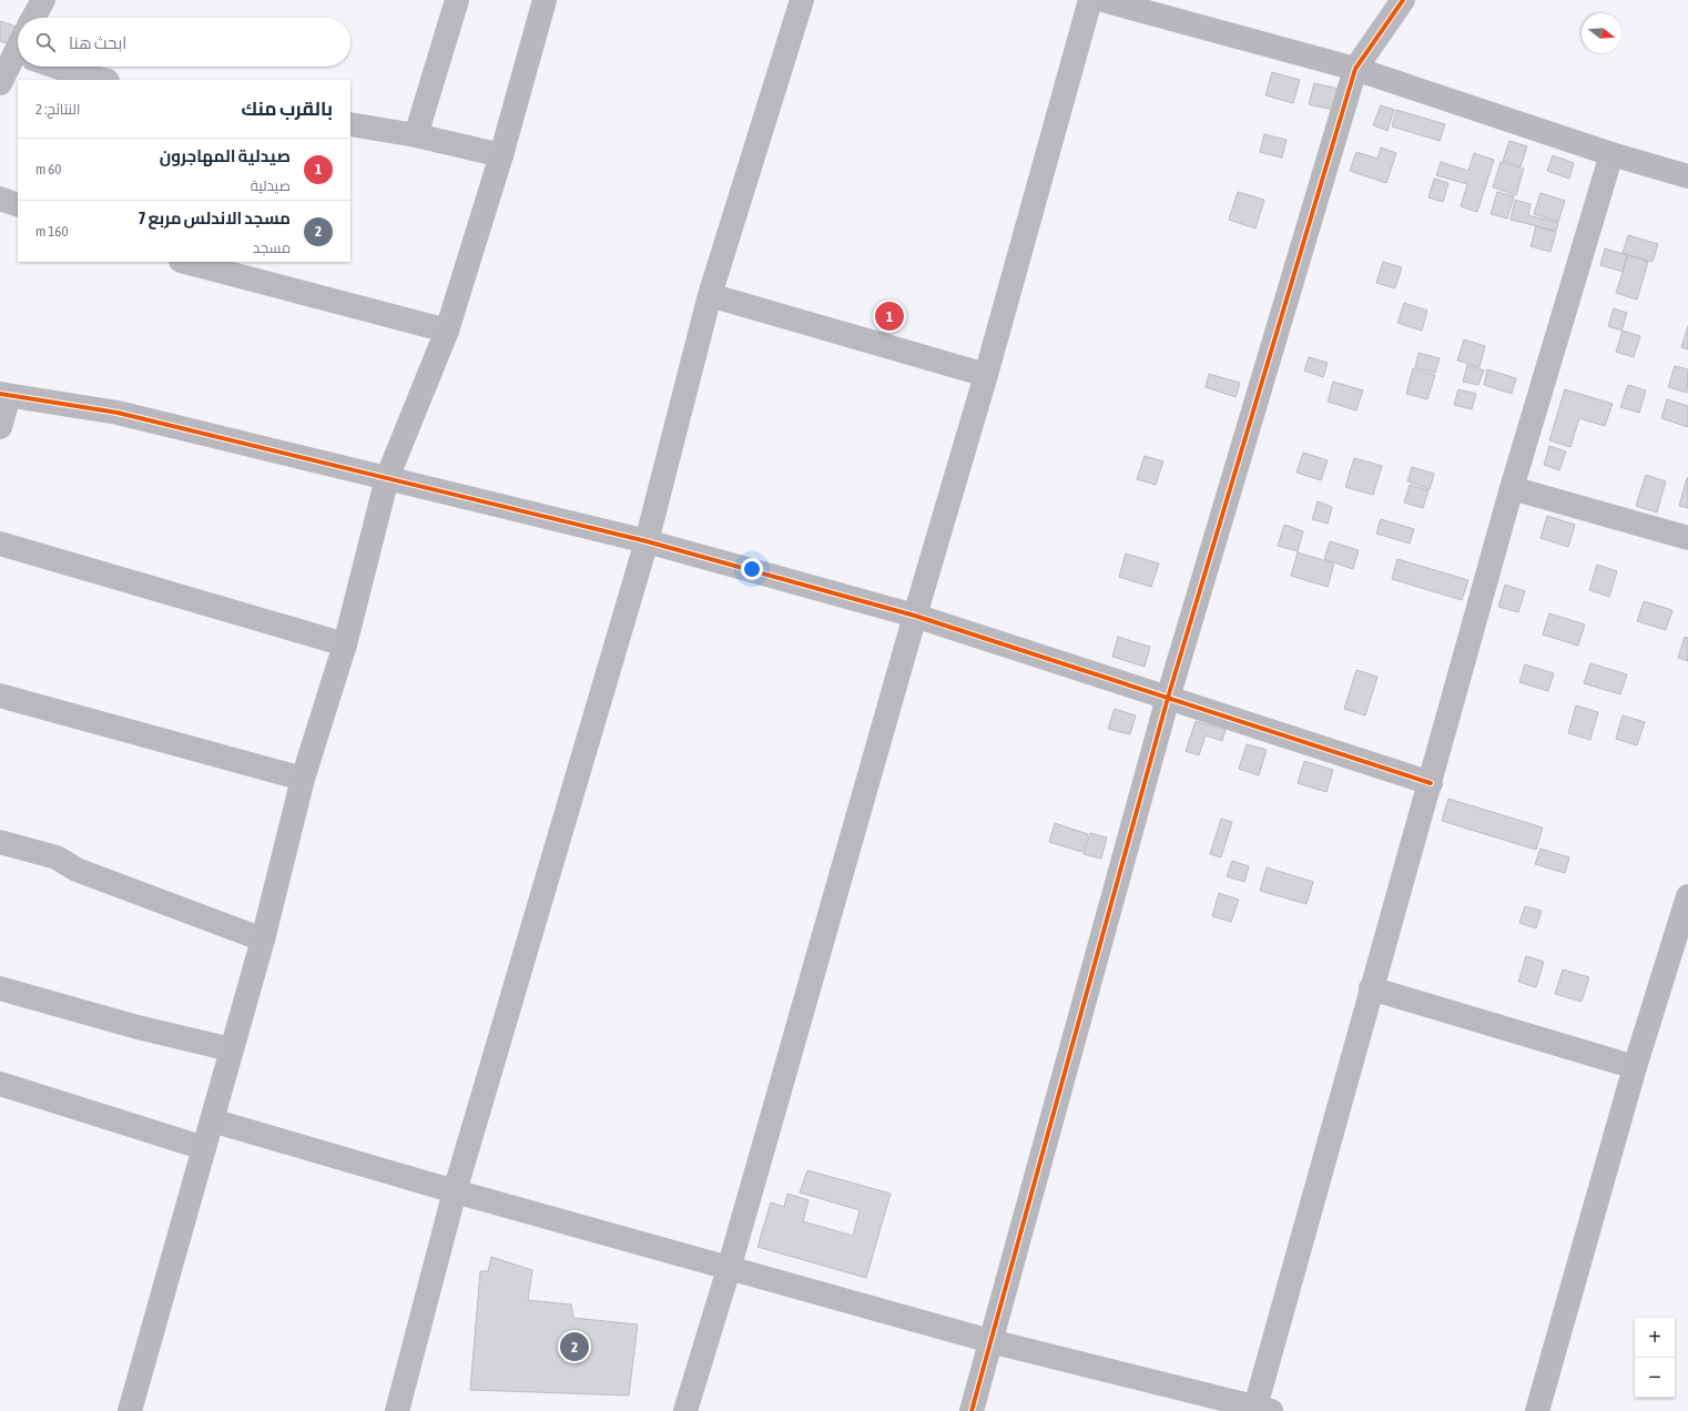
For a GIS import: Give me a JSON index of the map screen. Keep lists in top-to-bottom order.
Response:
{
  "north": "right",
  "page": {
    "search": "ابحث هنا",
    "heading": ["بالقرب منك", "النتائج: 2"],
    "list": [
      {
        "mark": "1",
        "name": "صيدلية المهاجرون",
        "note": "صيدلية",
        "value": "60 m"
      },
      {
        "mark": "2",
        "name": "مسجد الاندلس مربع 7",
        "note": "مسجد",
        "value": "160 m"
      }
    ],
    "pins": ["1", "2"],
    "map_buttons": ["+", "−"]
  }
}
